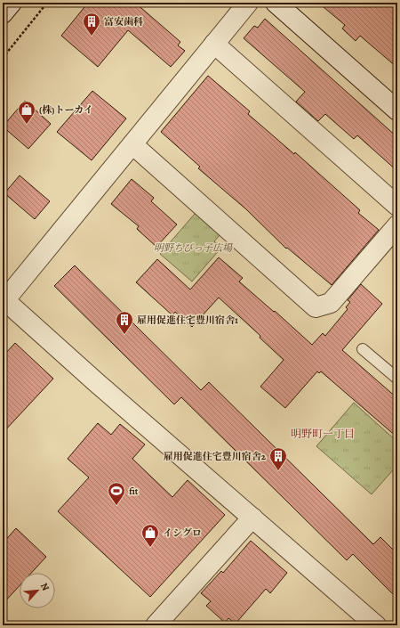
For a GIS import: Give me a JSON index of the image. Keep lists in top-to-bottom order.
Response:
{
  "districts": ["明野町一丁目"],
  "parks": ["明野ちびっ子広場"],
  "places": {
    "building": ["富安歯科", "雇用促進住宅豊川宿舎1", "雇用促進住宅豊川宿舎2"],
    "shop": ["(株)トーカイ", "イシグロ"],
    "sports": ["fit"]
  },
  "north": "top right"
}
